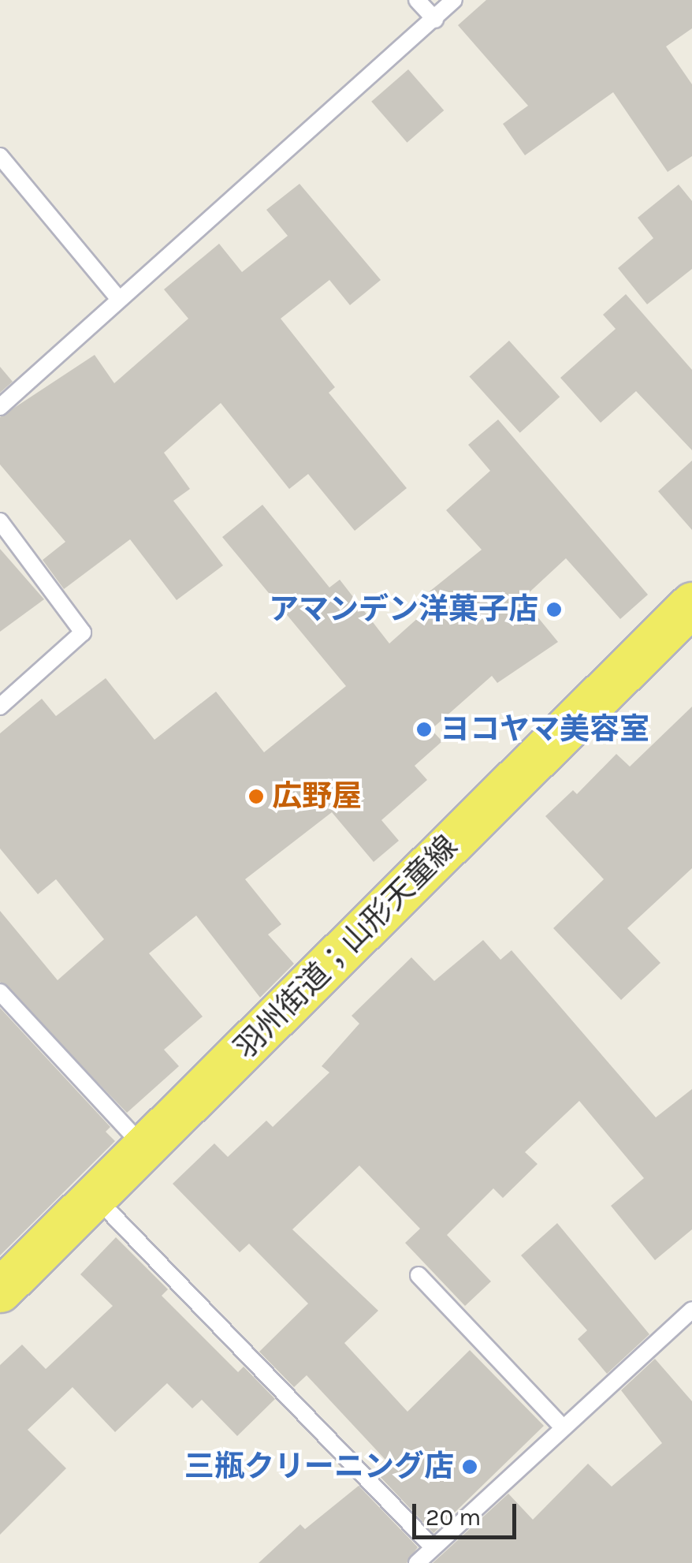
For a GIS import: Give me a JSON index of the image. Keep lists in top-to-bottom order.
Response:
{
  "streets": {
    "main road": ["羽州街道；山形天童線"]
  },
  "places": [
    "アマンデン洋菓子店",
    "ヨコヤマ美容室",
    "広野屋",
    "三瓶クリーニング店"
  ],
  "scale_bar": "20 m"
}
